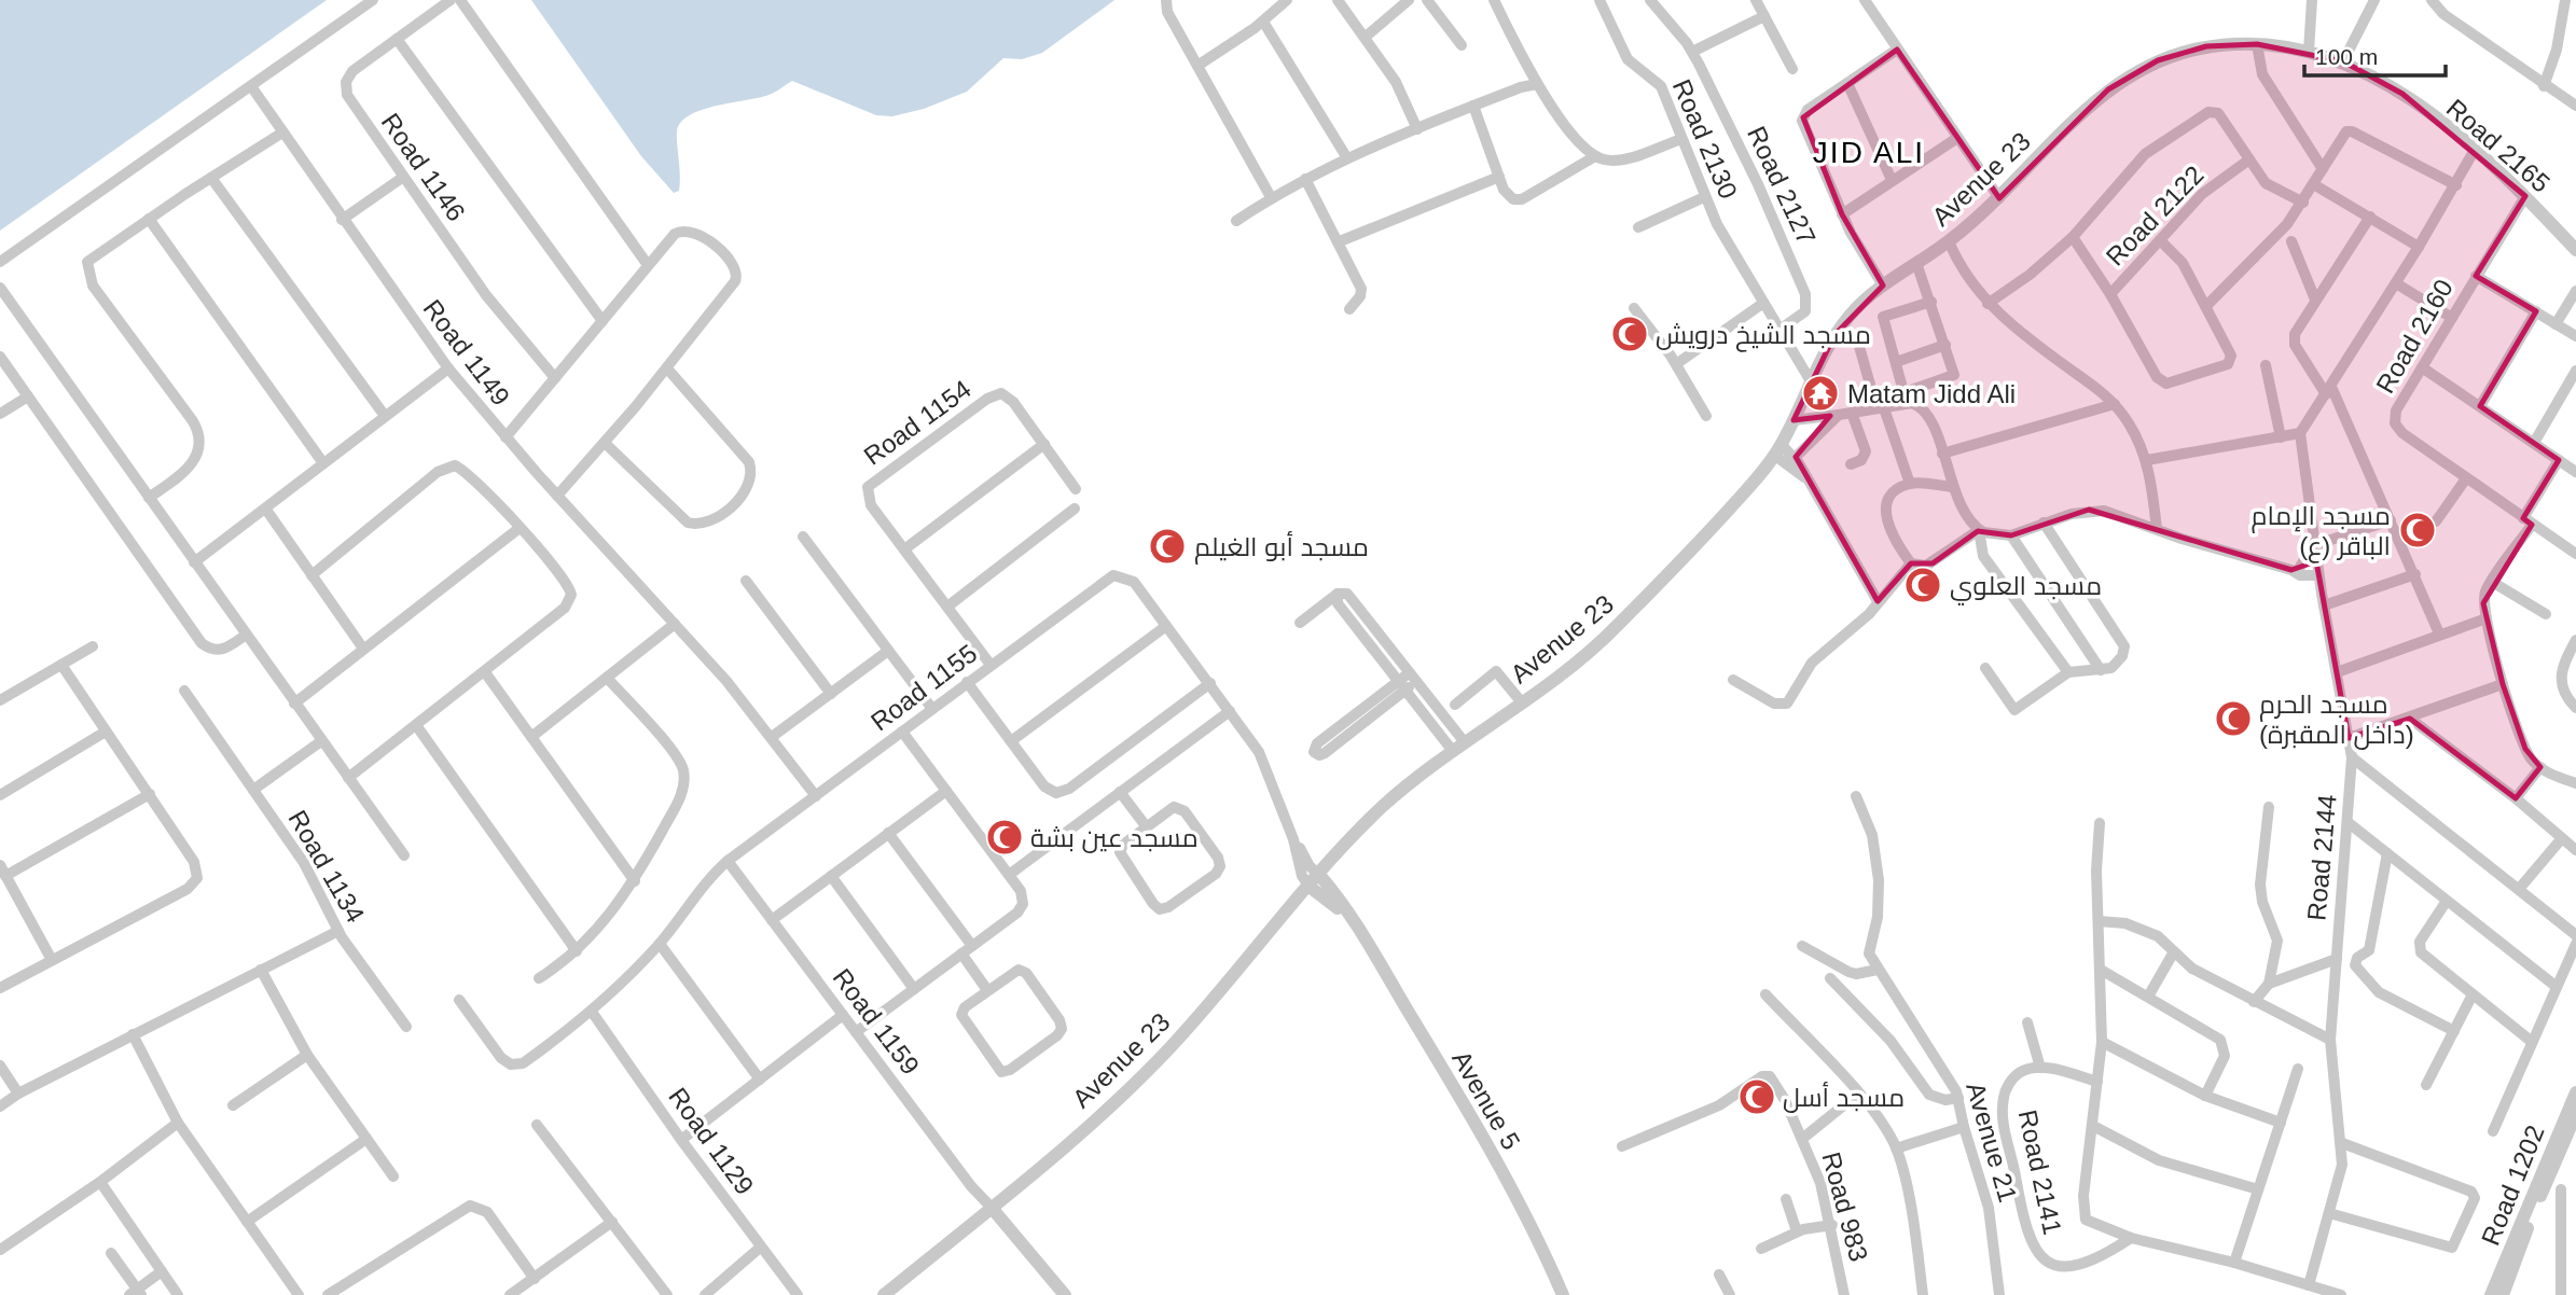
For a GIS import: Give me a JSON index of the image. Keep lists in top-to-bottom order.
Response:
{
  "streets": {
    "street": [
      "Road 2130",
      "Road 2165",
      "Road 1146",
      "Avenue 23",
      "Road 2127",
      "Road 2122",
      "Road 2160",
      "Road 1149",
      "Road 1154",
      "Road 1155",
      "Road 2144",
      "Road 1134",
      "Road 1159",
      "Avenue 5",
      "Road 1129",
      "Avenue 21",
      "Road 2141",
      "Road 1202",
      "Road 983"
    ]
  },
  "crossings": [
    ["Road 2130", "Avenue 23"],
    ["Road 2130", "Road 2127"],
    ["Road 2165", "Avenue 23"],
    ["Road 2165", "Road 2160"],
    ["Avenue 23", "Road 1155"],
    ["Avenue 23", "Road 1159"],
    ["Avenue 23", "Avenue 5"],
    ["Road 1149", "Road 1155"],
    ["Road 1154", "Road 1155"],
    ["Road 1155", "Road 1159"],
    ["Road 1155", "Avenue 5"],
    ["Road 1155", "Road 1129"],
    ["Road 2144", "Road 2141"]
  ],
  "districts": ["JID ALI"],
  "places": {
    "mosque": [
      "مسجد الشيخ درويش",
      "مسجد الإمام الباقر (ع)",
      "مسجد أبو الغيلم",
      "مسجد العلوي",
      "مسجد الحرم (داخل المقبرة)",
      "مسجد عين بشة",
      "مسجد أسل"
    ],
    "temple": ["Matam Jidd Ali"]
  },
  "scale_bar": "100 m"
}
